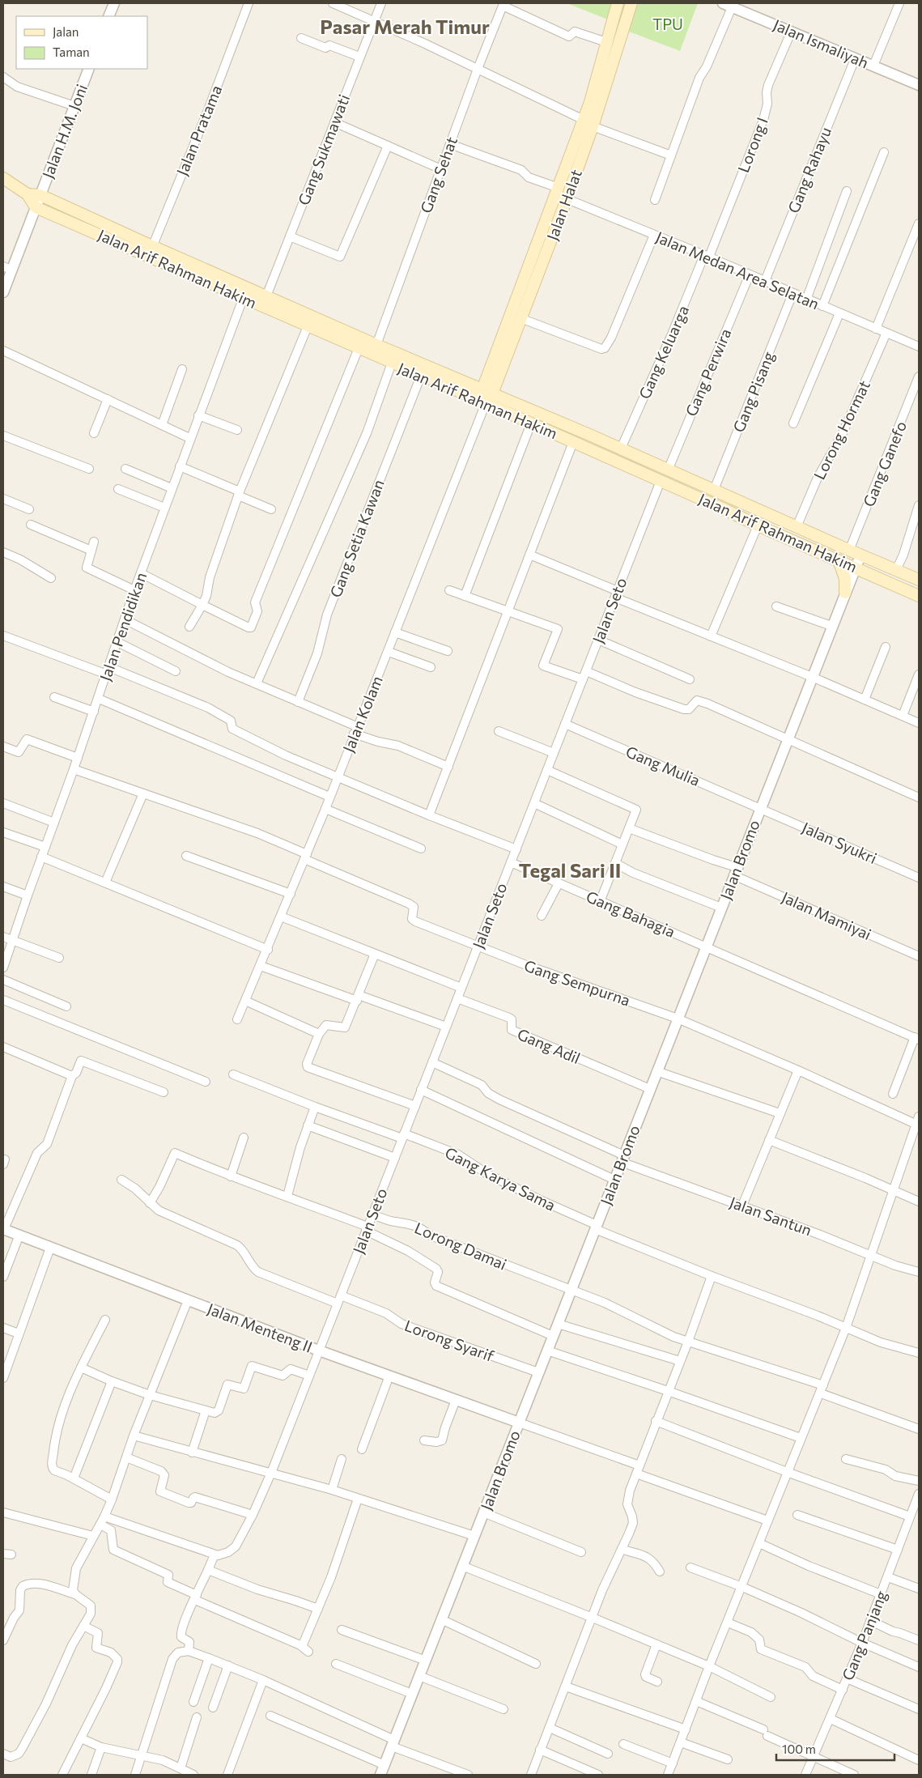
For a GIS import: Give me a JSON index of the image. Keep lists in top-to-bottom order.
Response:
{
  "streets": {
    "main road": ["Jalan Halat", "Jalan Arif Rahman Hakim"],
    "street": [
      "Jalan Ismaliyah",
      "Jalan Pratama",
      "Jalan H.M. Joni",
      "Lorong I",
      "Gang Sukmawati",
      "Gang Rahayu",
      "Gang Sehat",
      "Jalan Medan Area Selatan",
      "Gang Keluarga",
      "Gang Perwira",
      "Gang Pisang",
      "Lorong Hormat",
      "Gang Ganefo",
      "Gang Setia Kawan",
      "Jalan Seto",
      "Jalan Pendidikan",
      "Jalan Kolam",
      "Gang Mulia",
      "Jalan Syukri",
      "Jalan Bromo",
      "Gang Bahagia",
      "Jalan Mamiyai",
      "Gang Sempurna",
      "Gang Adil",
      "Gang Karya Sama",
      "Jalan Santun",
      "Lorong Damai",
      "Jalan Menteng II",
      "Lorong Syarif",
      "Gang Panjang"
    ]
  },
  "crossings": [
    ["Jalan Ismaliyah", "Lorong I"],
    ["Jalan Ismaliyah", "Gang Rahayu"],
    ["Jalan Pratama", "Jalan Arif Rahman Hakim"],
    ["Jalan H.M. Joni", "Jalan Arif Rahman Hakim"],
    ["Lorong I", "Jalan Medan Area Selatan"],
    ["Lorong I", "Gang Keluarga"],
    ["Gang Sukmawati", "Jalan Arif Rahman Hakim"],
    ["Gang Rahayu", "Jalan Medan Area Selatan"],
    ["Gang Sehat", "Jalan Halat"],
    ["Gang Sehat", "Jalan Arif Rahman Hakim"],
    ["Gang Sehat", "Jalan Medan Area Selatan"],
    ["Jalan Halat", "Jalan Arif Rahman Hakim"],
    ["Jalan Halat", "Jalan Medan Area Selatan"],
    ["Jalan Halat", "Jalan Kolam"],
    ["Jalan Arif Rahman Hakim", "Gang Keluarga"],
    ["Jalan Arif Rahman Hakim", "Gang Perwira"],
    ["Jalan Arif Rahman Hakim", "Gang Pisang"],
    ["Jalan Arif Rahman Hakim", "Lorong Hormat"],
    ["Jalan Arif Rahman Hakim", "Gang Ganefo"],
    ["Jalan Arif Rahman Hakim", "Gang Setia Kawan"],
    ["Jalan Arif Rahman Hakim", "Jalan Seto"],
    ["Jalan Arif Rahman Hakim", "Jalan Pendidikan"],
    ["Jalan Arif Rahman Hakim", "Jalan Kolam"],
    ["Jalan Arif Rahman Hakim", "Jalan Bromo"],
    ["Jalan Medan Area Selatan", "Gang Keluarga"],
    ["Jalan Medan Area Selatan", "Gang Perwira"],
    ["Jalan Medan Area Selatan", "Gang Pisang"],
    ["Jalan Medan Area Selatan", "Lorong Hormat"],
    ["Jalan Seto", "Gang Mulia"],
    ["Jalan Seto", "Gang Bahagia"],
    ["Jalan Seto", "Gang Sempurna"],
    ["Jalan Seto", "Gang Adil"],
    ["Jalan Seto", "Gang Karya Sama"],
    ["Jalan Seto", "Jalan Santun"],
    ["Jalan Seto", "Lorong Damai"],
    ["Jalan Seto", "Jalan Menteng II"],
    ["Jalan Seto", "Lorong Syarif"],
    ["Jalan Kolam", "Gang Sempurna"],
    ["Gang Mulia", "Jalan Syukri"],
    ["Gang Mulia", "Jalan Bromo"],
    ["Jalan Syukri", "Jalan Bromo"],
    ["Jalan Bromo", "Gang Bahagia"],
    ["Jalan Bromo", "Jalan Mamiyai"],
    ["Jalan Bromo", "Gang Sempurna"],
    ["Jalan Bromo", "Gang Adil"],
    ["Jalan Bromo", "Gang Karya Sama"],
    ["Jalan Bromo", "Jalan Santun"],
    ["Jalan Bromo", "Lorong Damai"],
    ["Jalan Bromo", "Jalan Menteng II"],
    ["Jalan Bromo", "Lorong Syarif"]
  ],
  "districts": ["Pasar Merah Timur", "Tegal Sari II"],
  "parks": ["TPU"],
  "legend": ["Jalan", "Taman"],
  "scale_bar": "100 m"
}
